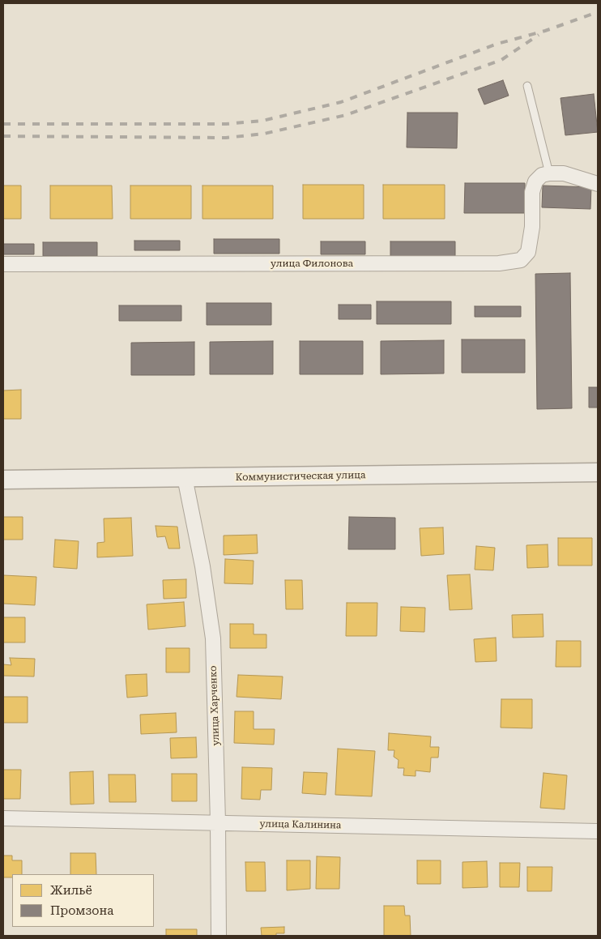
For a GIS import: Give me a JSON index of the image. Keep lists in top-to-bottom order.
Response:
{
  "streets": {
    "street": [
      "улица Филонова",
      "Коммунистическая улица",
      "улица Харченко",
      "улица Калинина"
    ]
  },
  "crossings": [
    ["Коммунистическая улица", "улица Харченко"],
    ["улица Харченко", "улица Калинина"]
  ],
  "legend": ["Жильё", "Промзона"]
}
